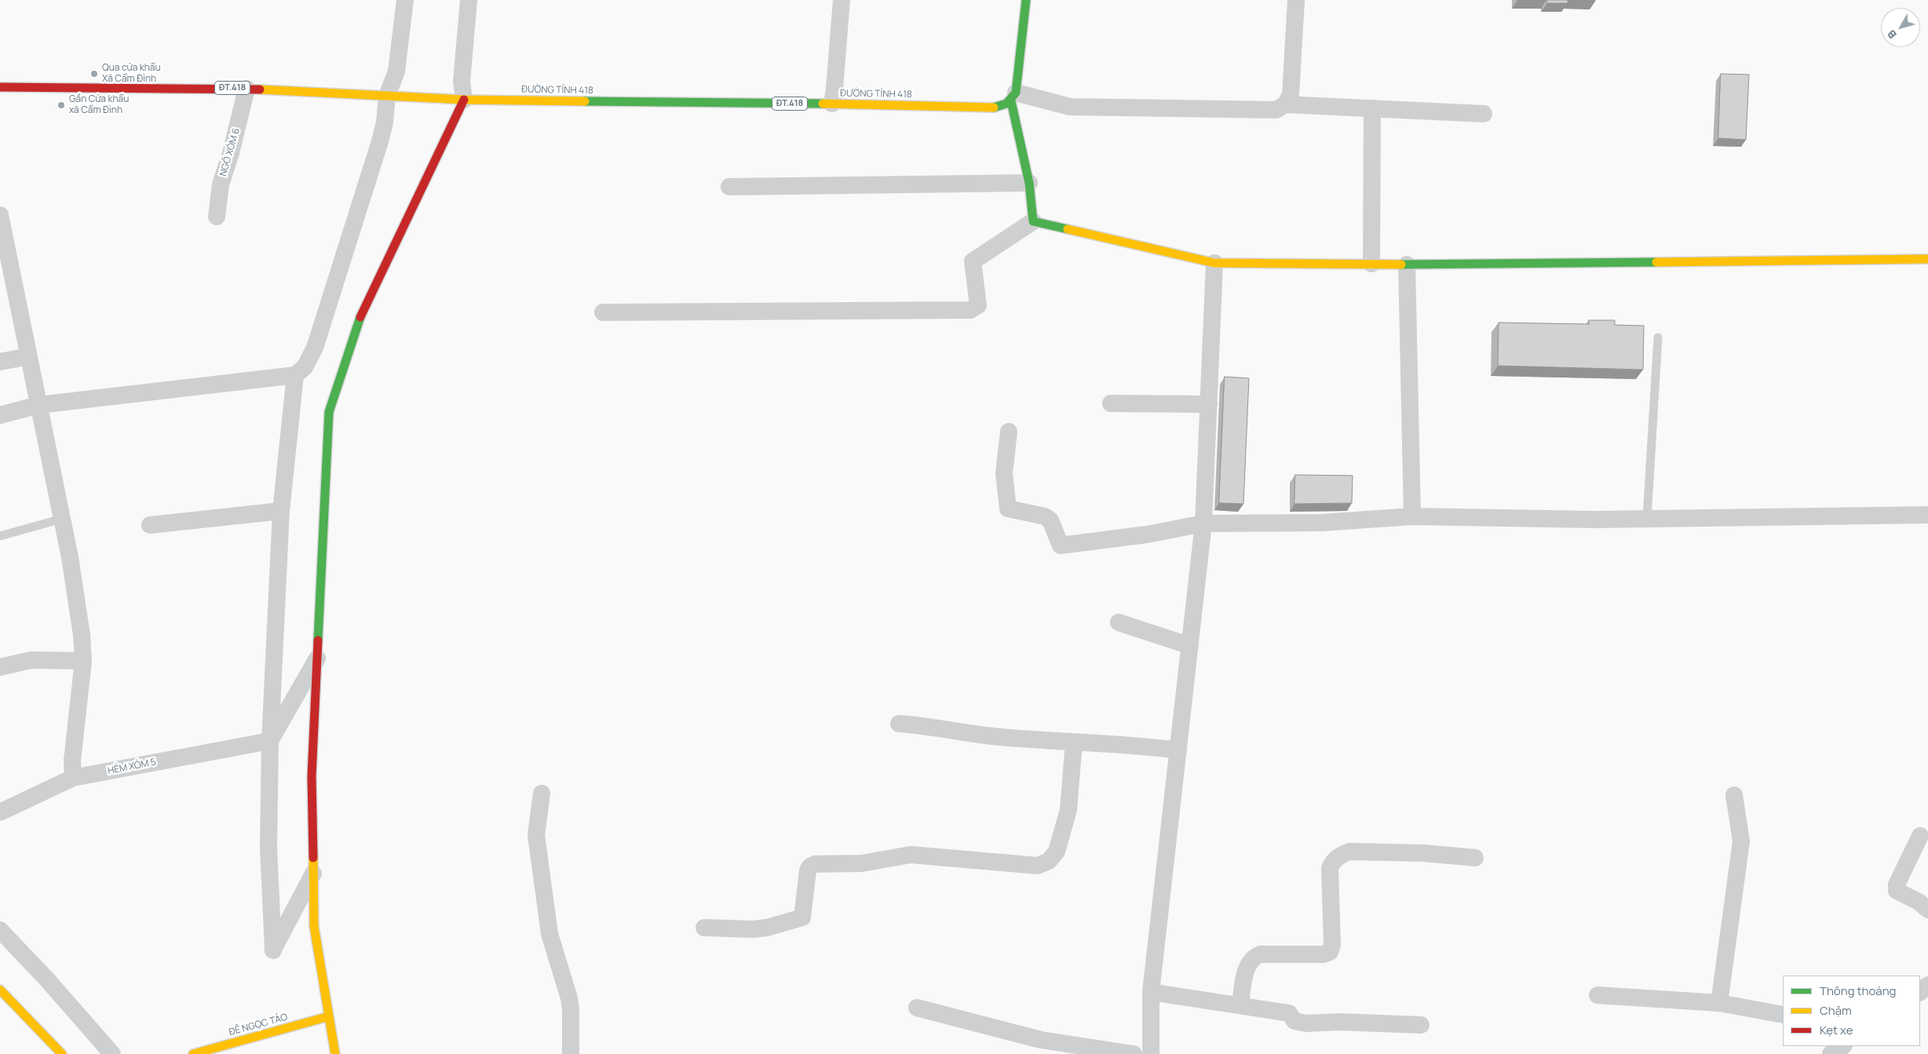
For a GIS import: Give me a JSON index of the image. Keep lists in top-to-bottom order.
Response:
{
  "streets": {
    "main road": ["ĐT.418", "ĐƯỜNG TỈNH 418", "ĐÊ NGỌC TẢO"],
    "street": ["NGÕ XÓM 6", "HẺM XÓM 5"]
  },
  "crossings": [
    ["ĐƯỜNG TỈNH 418", "NGÕ XÓM 6"]
  ],
  "places": ["Qua cửa khẩu Xã Cẩm Đình", "Gần Cửa khẩu xã Cẩm Đình"],
  "legend": ["Thông thoáng", "Chậm", "Kẹt xe"],
  "north": "bottom left"
}
